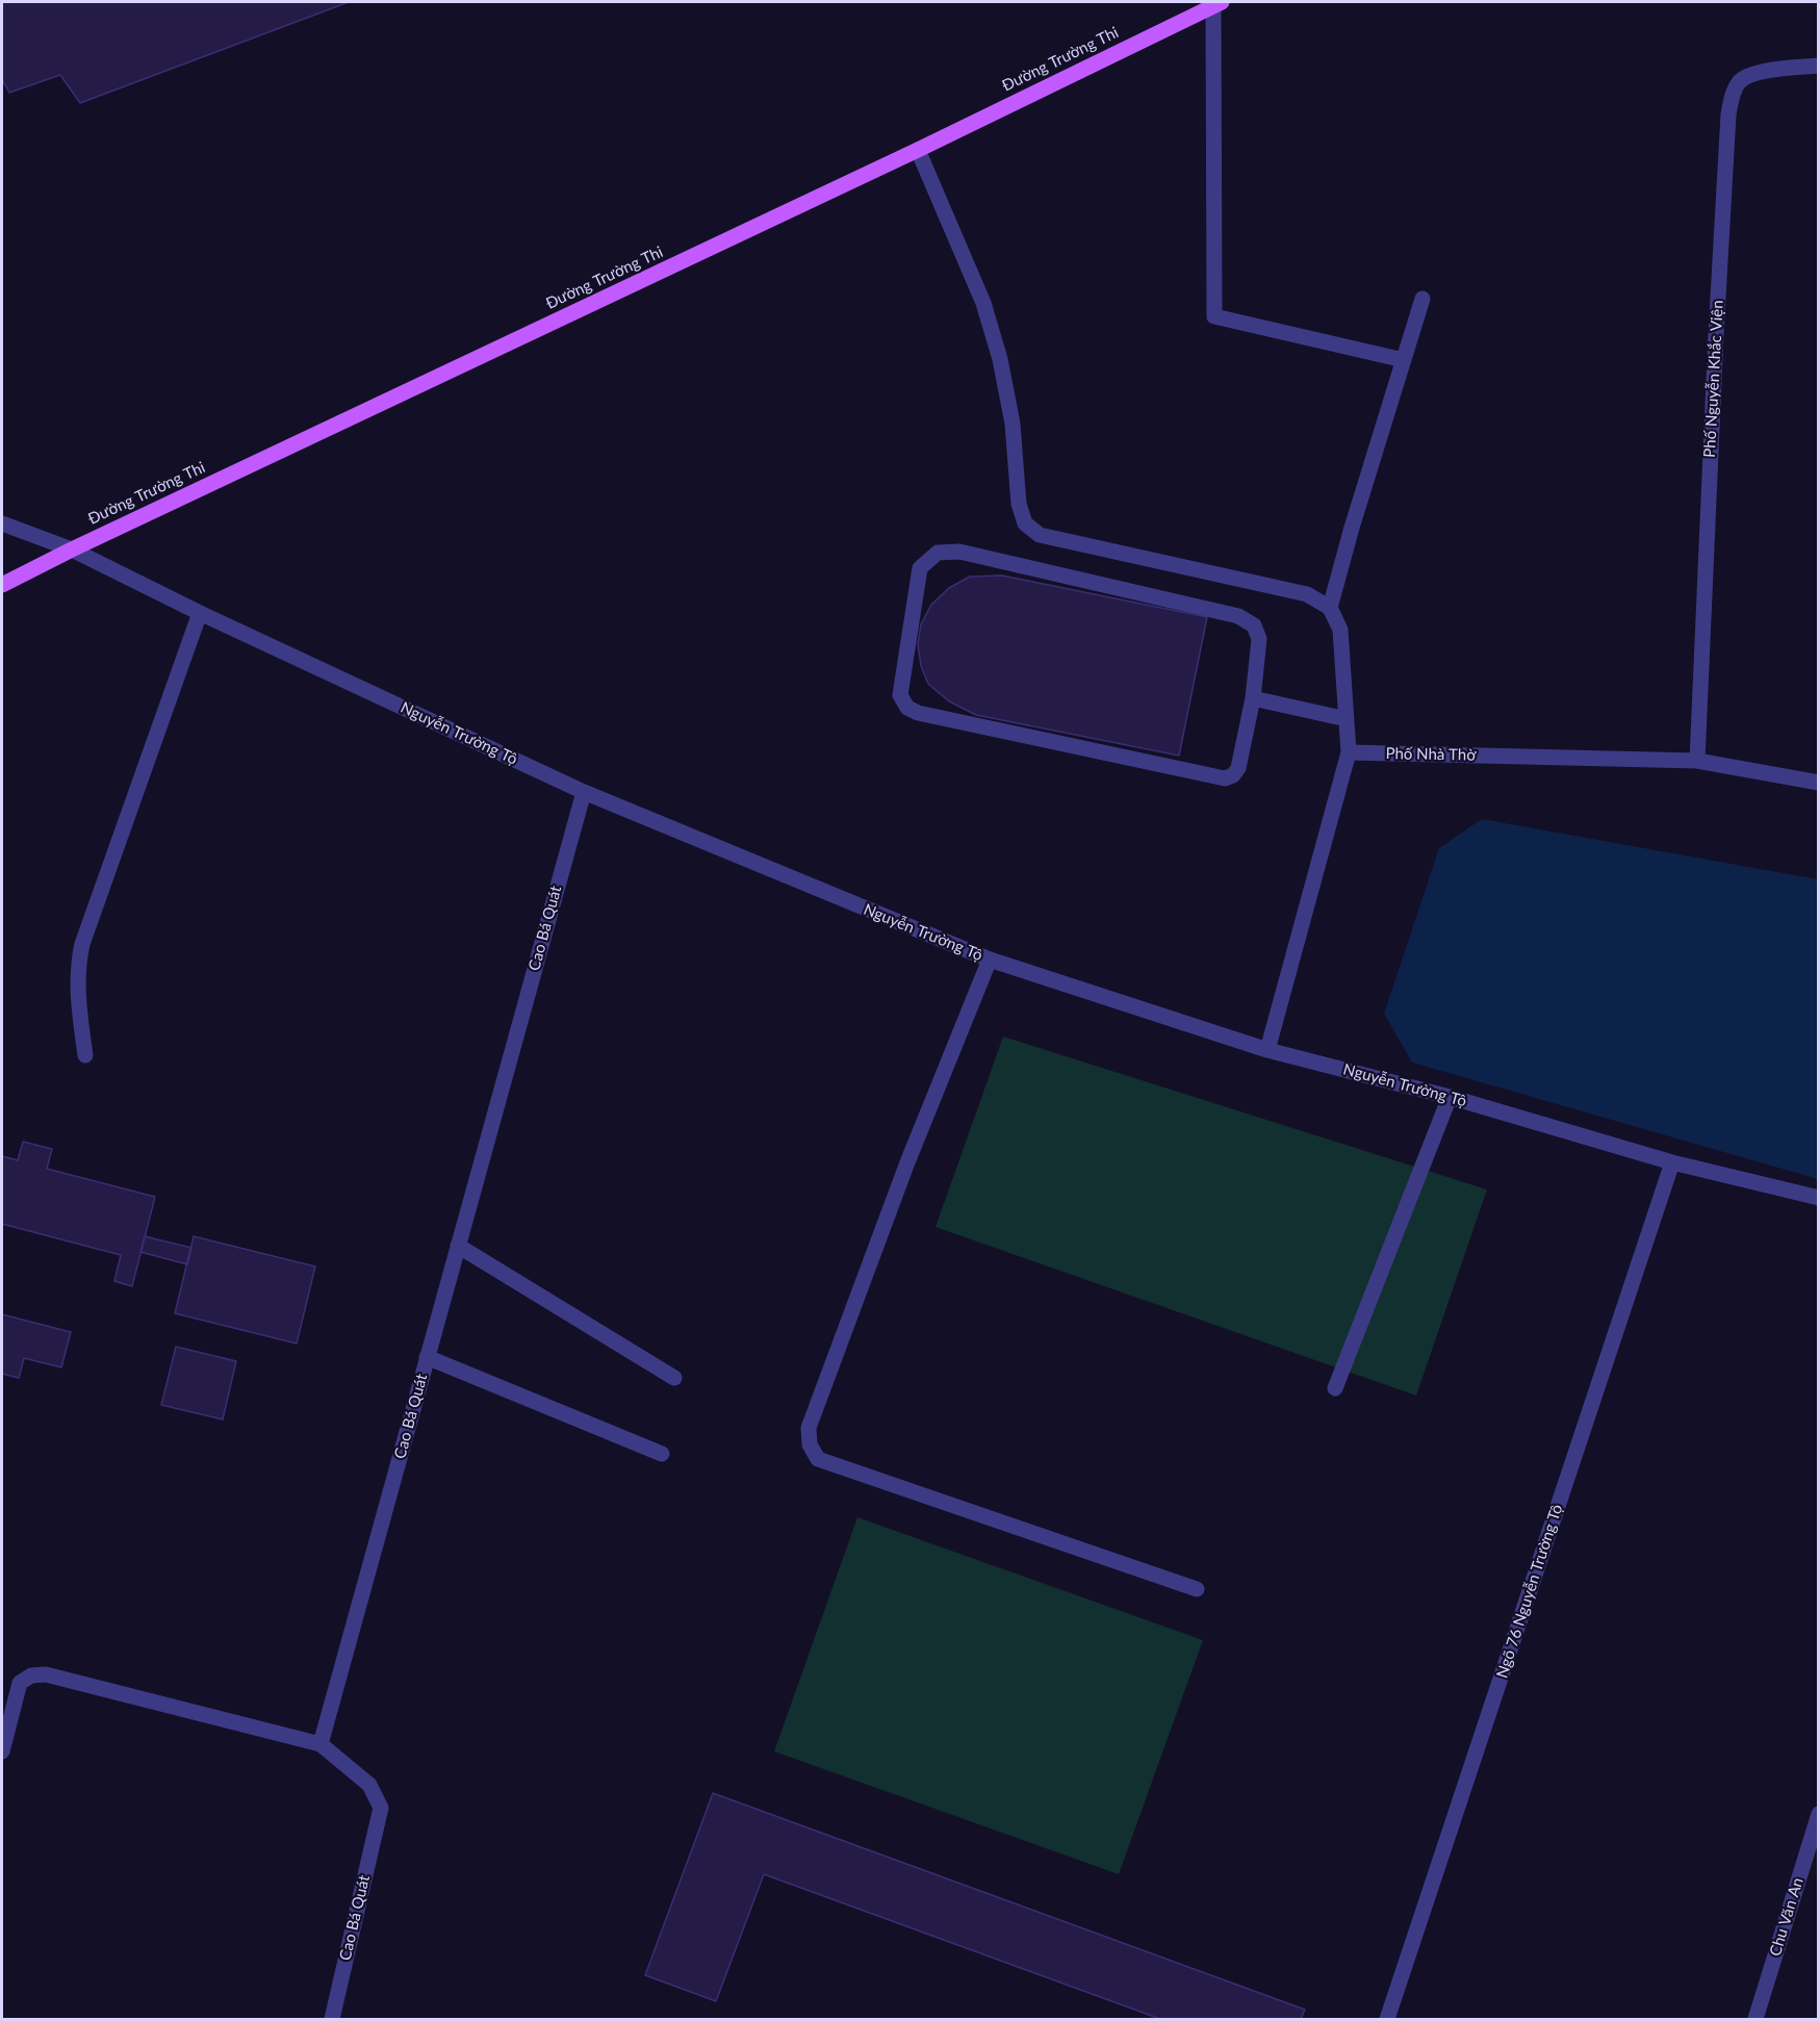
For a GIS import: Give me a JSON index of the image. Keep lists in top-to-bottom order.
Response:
{
  "streets": {
    "main road": ["Đường Trường Thi"],
    "street": [
      "Phố Nguyễn Khắc Viện",
      "Nguyễn Trường Tộ",
      "Phố Nhà Thờ",
      "Cao Bá Quát",
      "Ngõ 76 Nguyễn Trường Tộ",
      "Chu Văn An"
    ]
  },
  "crossings": [
    ["Đường Trường Thi", "Nguyễn Trường Tộ"],
    ["Phố Nguyễn Khắc Viện", "Phố Nhà Thờ"],
    ["Nguyễn Trường Tộ", "Cao Bá Quát"],
    ["Nguyễn Trường Tộ", "Ngõ 76 Nguyễn Trường Tộ"]
  ]
}
